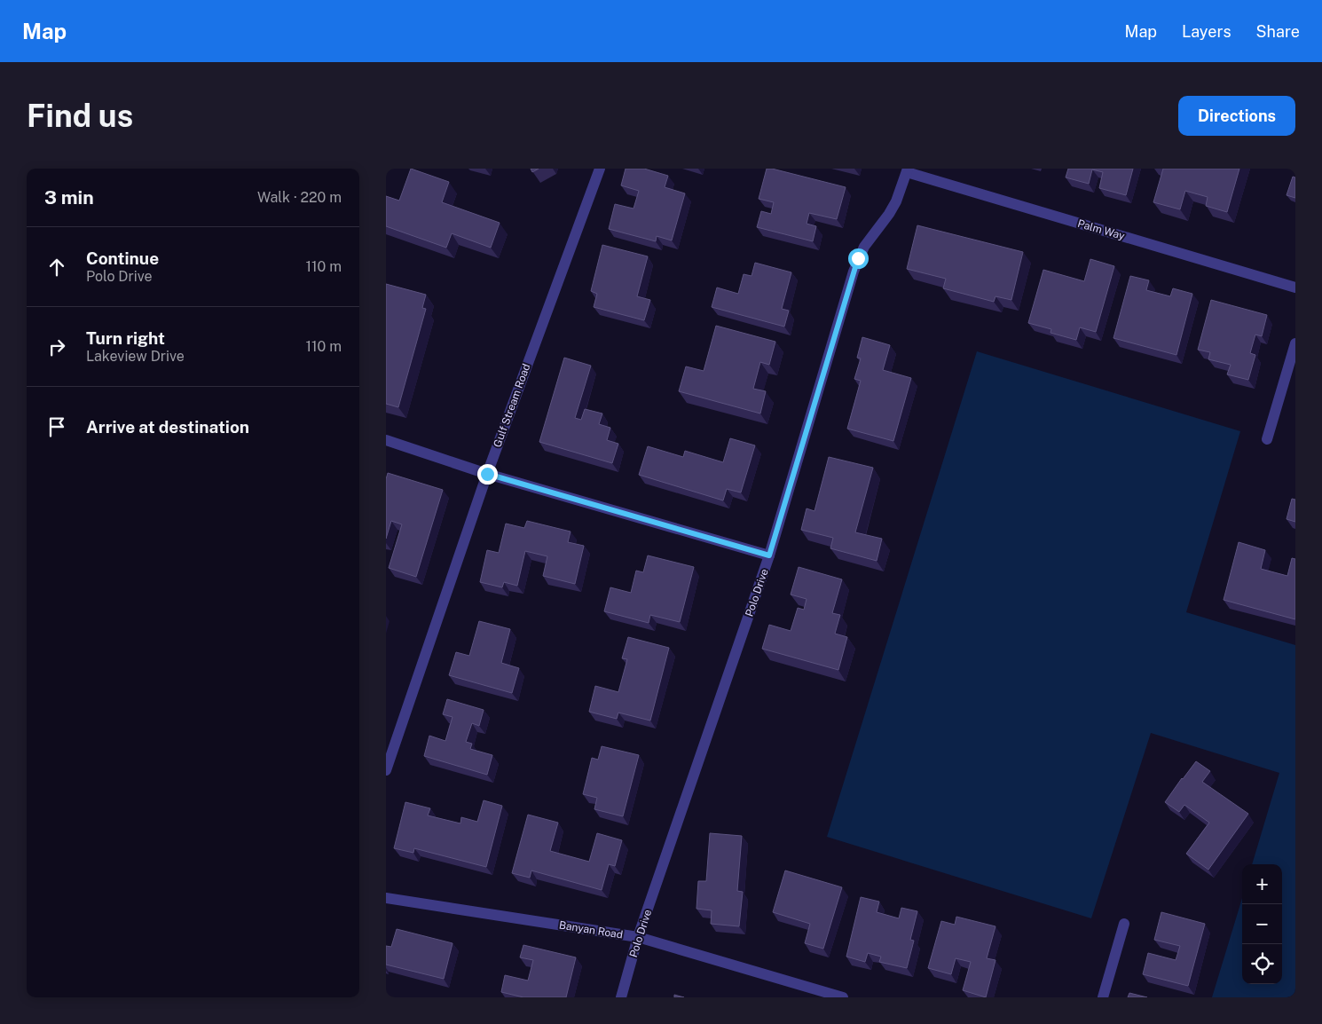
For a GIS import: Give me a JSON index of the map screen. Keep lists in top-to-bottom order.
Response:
{
  "streets": {
    "street": [
      "Palm Way",
      "Gulf Stream Road",
      "Polo Drive",
      "Banyan Road"
    ]
  },
  "crossings": [
    ["Palm Way", "Polo Drive"],
    ["Polo Drive", "Banyan Road"]
  ],
  "page": {
    "header": "Map",
    "nav": ["Map", "Layers", "Share"],
    "buttons": "Directions",
    "title": "Find us",
    "heading": ["3 min", "Walk · 220 m"],
    "list": [
      ["Continue", "Polo Drive", "110 m"],
      ["Turn right", "Lakeview Drive", "110 m"],
      "Arrive at destination"
    ],
    "map_buttons": ["+", "−"]
  }
}
